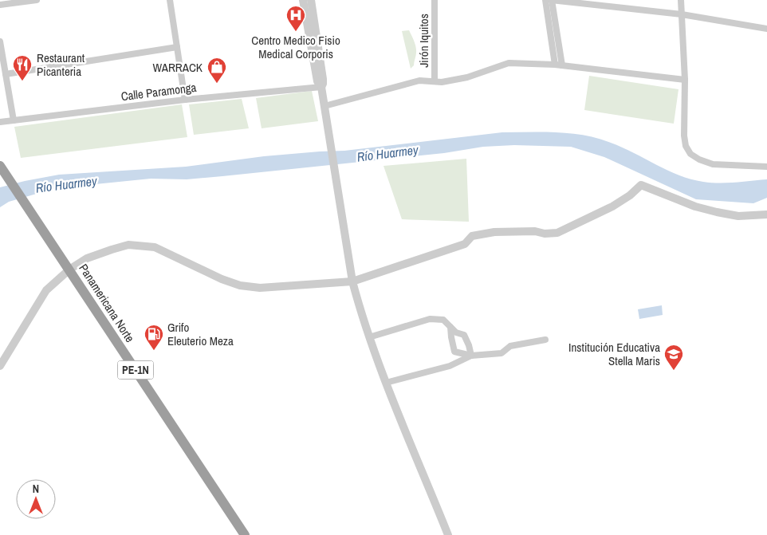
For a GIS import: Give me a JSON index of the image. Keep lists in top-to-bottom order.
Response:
{
  "streets": {
    "highway": ["Panamericana Norte", "PE-1N"],
    "street": ["Jirón Iquitos", "Calle Paramonga"]
  },
  "water": ["Río Huarmey"],
  "places": {
    "hospital": ["Centro Medico Fisio Medical Corporis"],
    "restaurant": ["Restaurant Picanteria"],
    "shop": ["WARRACK"],
    "fuel station": ["Grifo Eleuterio Meza"],
    "school or university": ["Institución Educativa Stella Maris"]
  },
  "north": "top"
}
